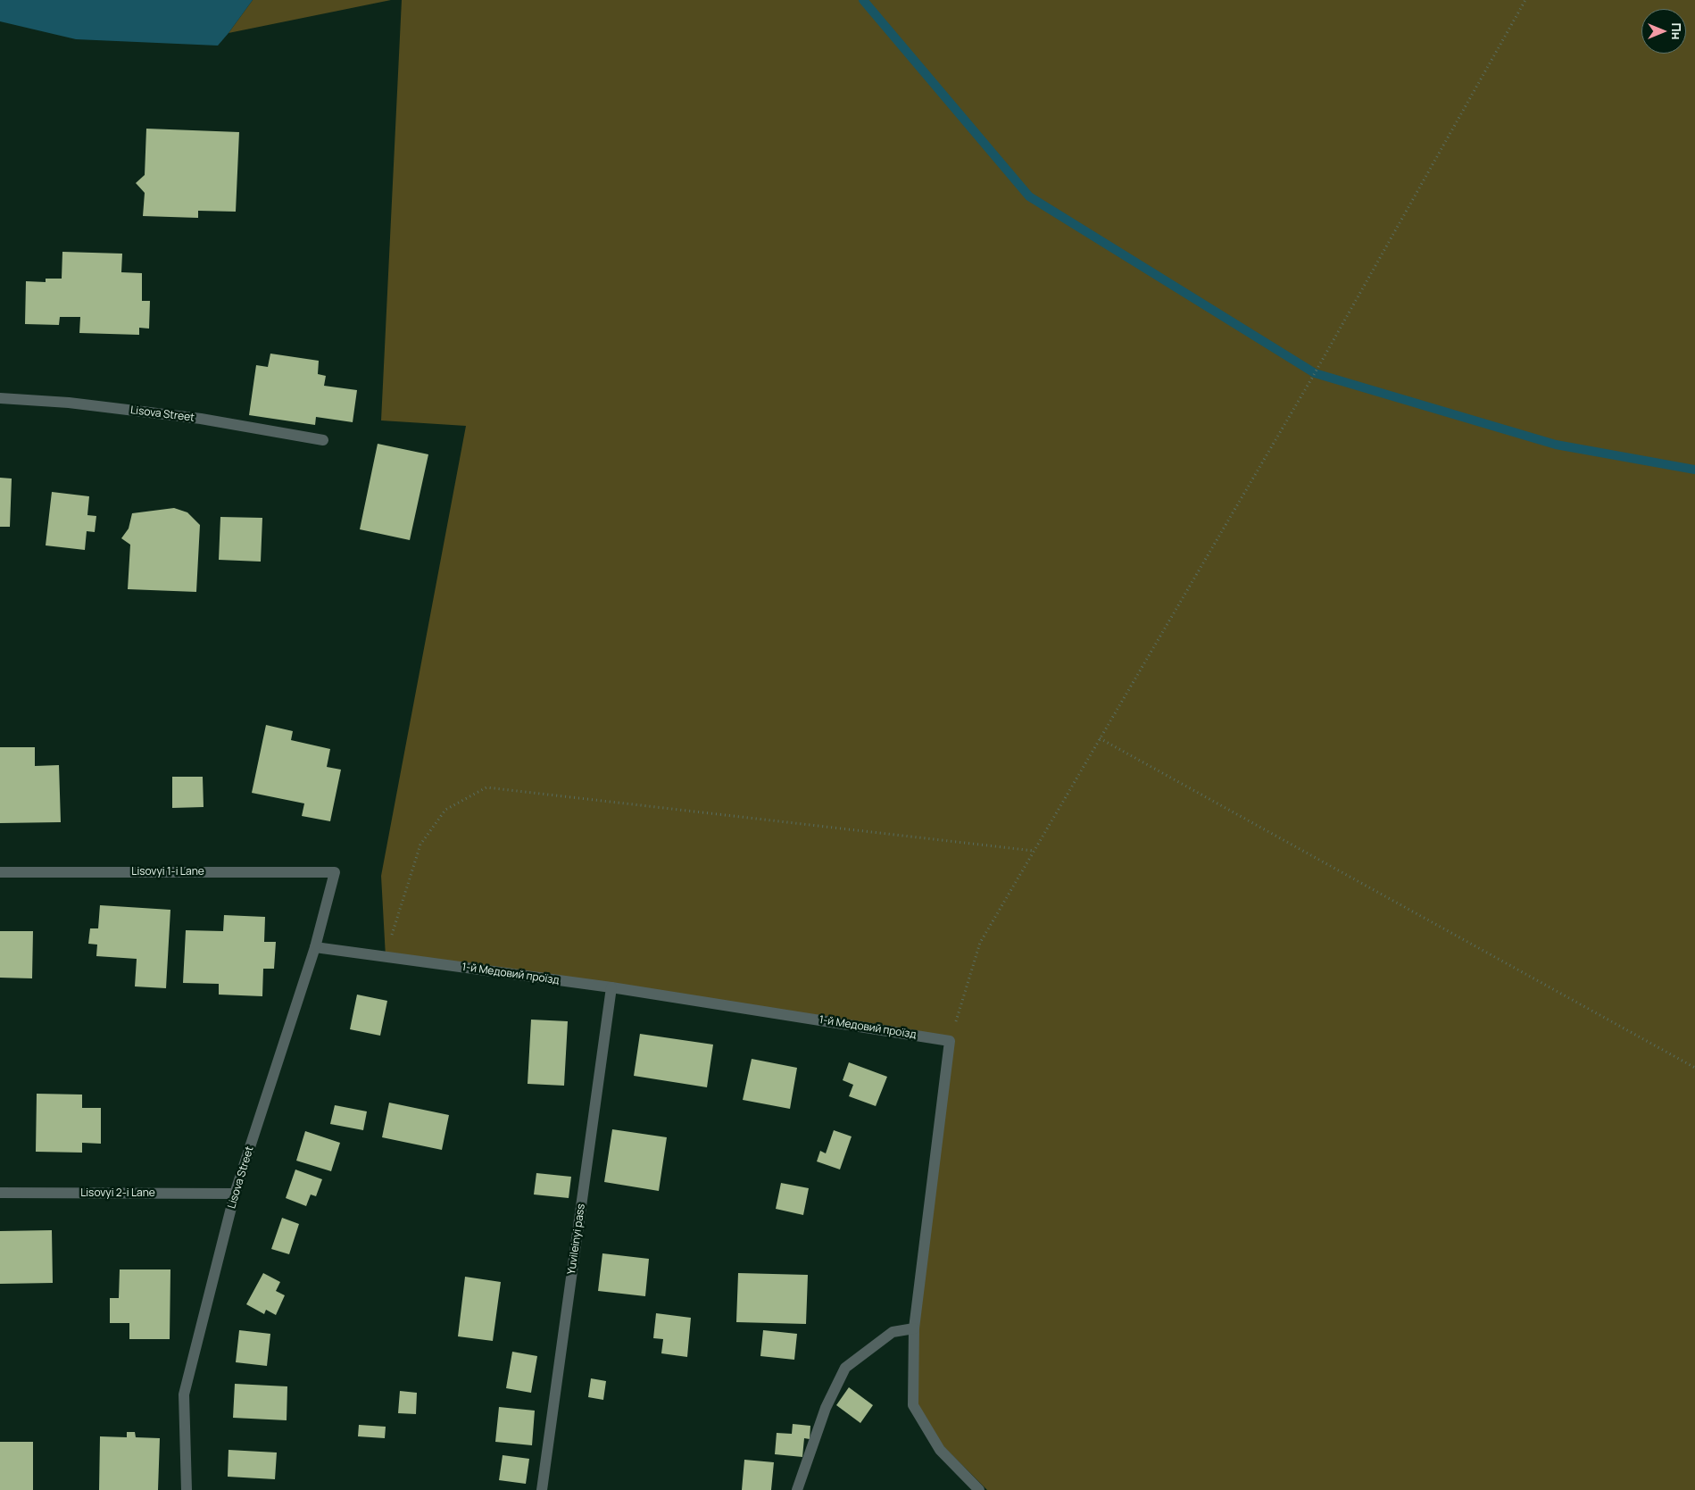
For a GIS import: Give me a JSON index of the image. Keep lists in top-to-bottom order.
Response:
{
  "streets": {
    "street": [
      "Lisova Street",
      "Lisovyi 1-i Lane",
      "1-й Медовий проїзд",
      "Lisovyi 2-i Lane",
      "Yuvileinyi pass"
    ]
  },
  "crossings": [
    ["Lisova Street", "Lisovyi 1-i Lane"],
    ["Lisova Street", "1-й Медовий проїзд"],
    ["Lisova Street", "Lisovyi 2-i Lane"],
    ["1-й Медовий проїзд", "Yuvileinyi pass"]
  ],
  "north": "right"
}
